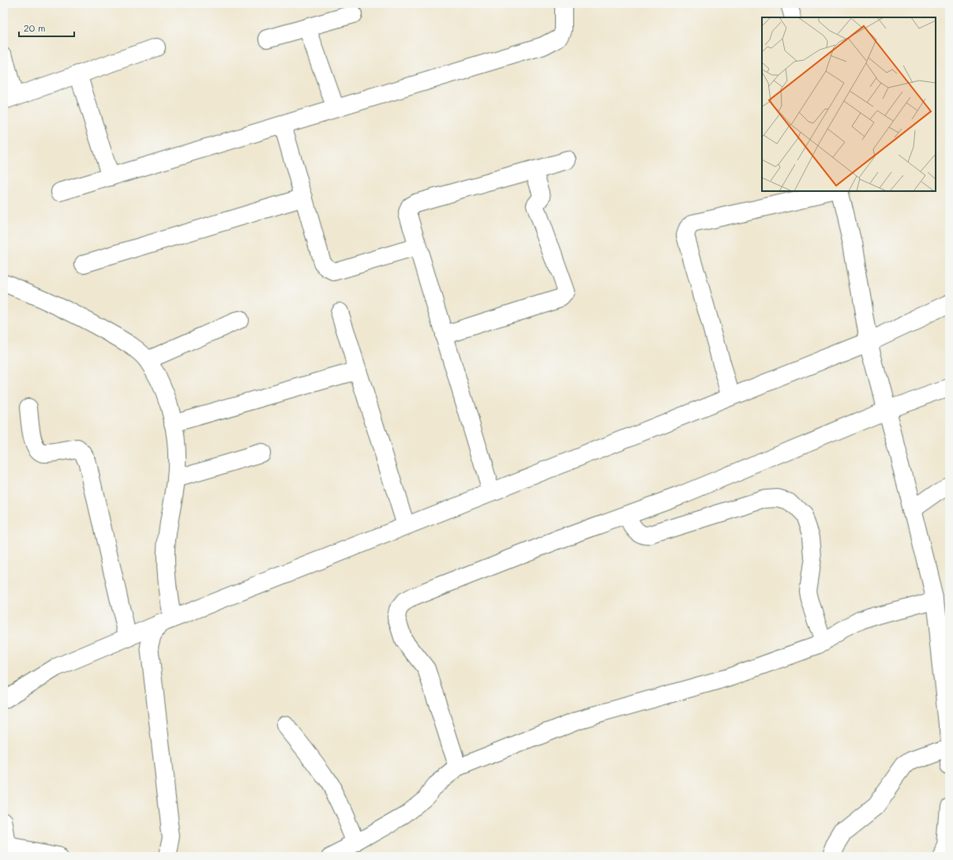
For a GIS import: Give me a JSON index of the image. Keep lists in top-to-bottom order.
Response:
{
  "scale_bar": "20 m"
}
